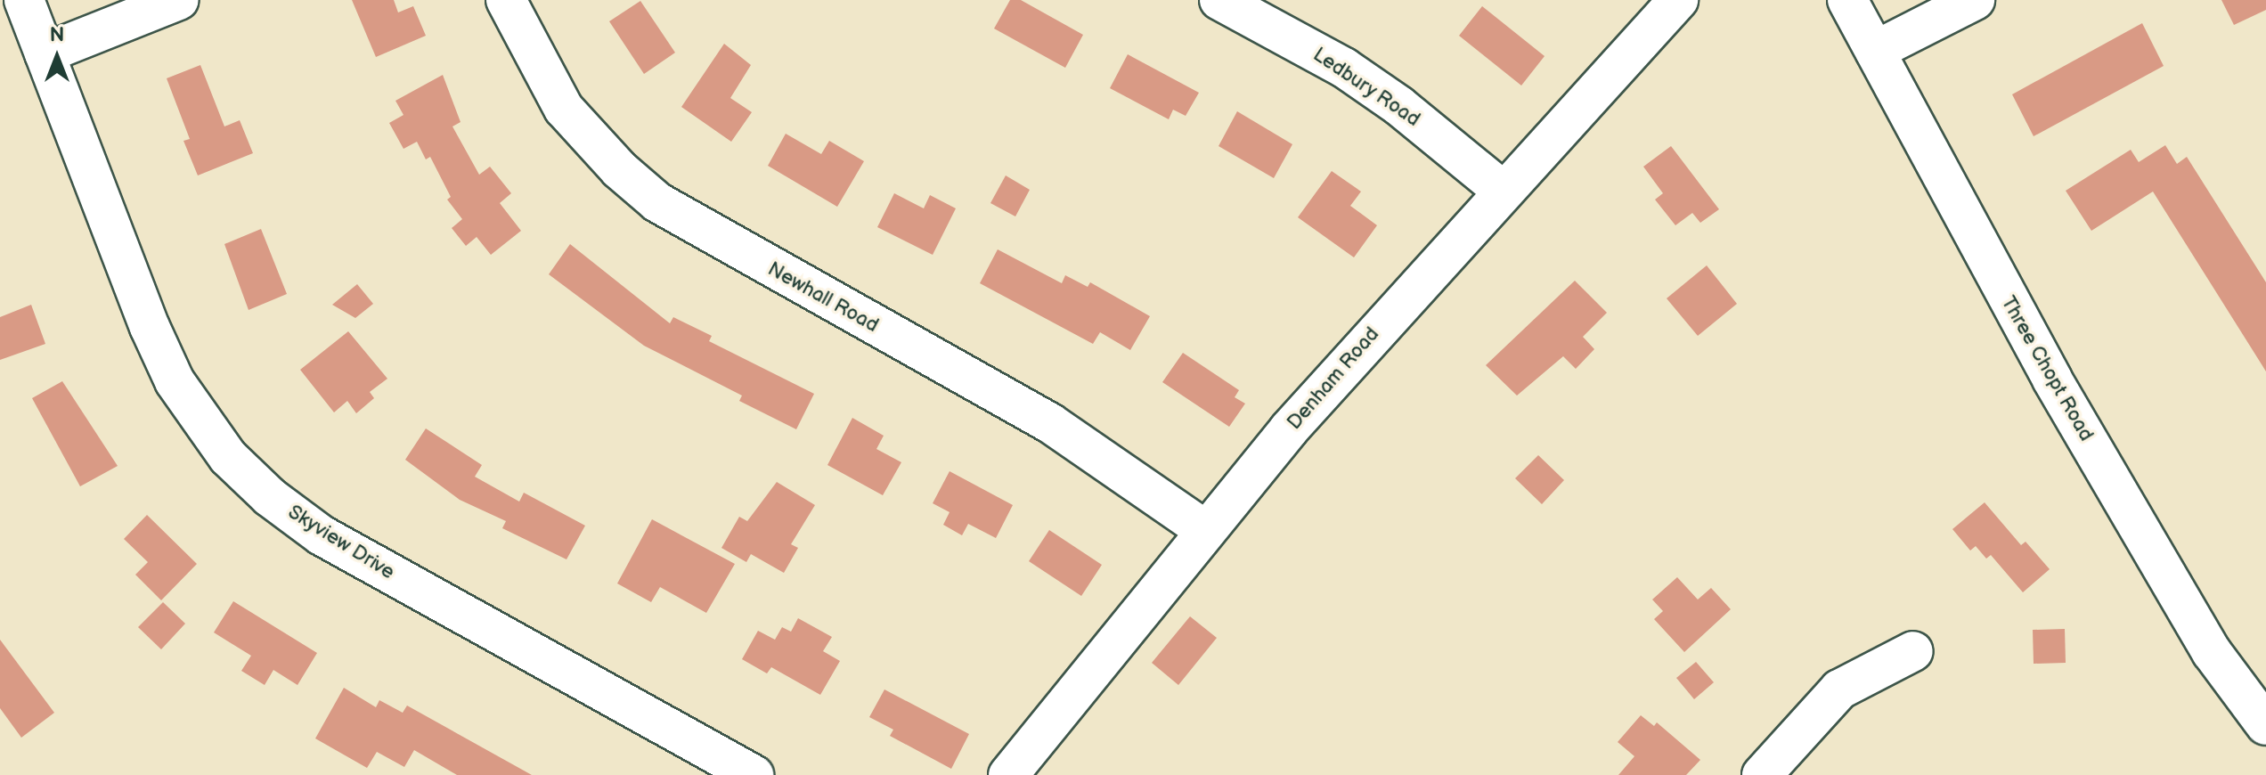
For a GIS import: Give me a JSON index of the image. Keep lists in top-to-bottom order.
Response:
{
  "streets": {
    "street": [
      "Ledbury Road",
      "Newhall Road",
      "Three Chopt Road",
      "Denham Road",
      "Skyview Drive"
    ]
  },
  "crossings": [
    ["Ledbury Road", "Denham Road"],
    ["Newhall Road", "Denham Road"]
  ],
  "north": "top"
}
